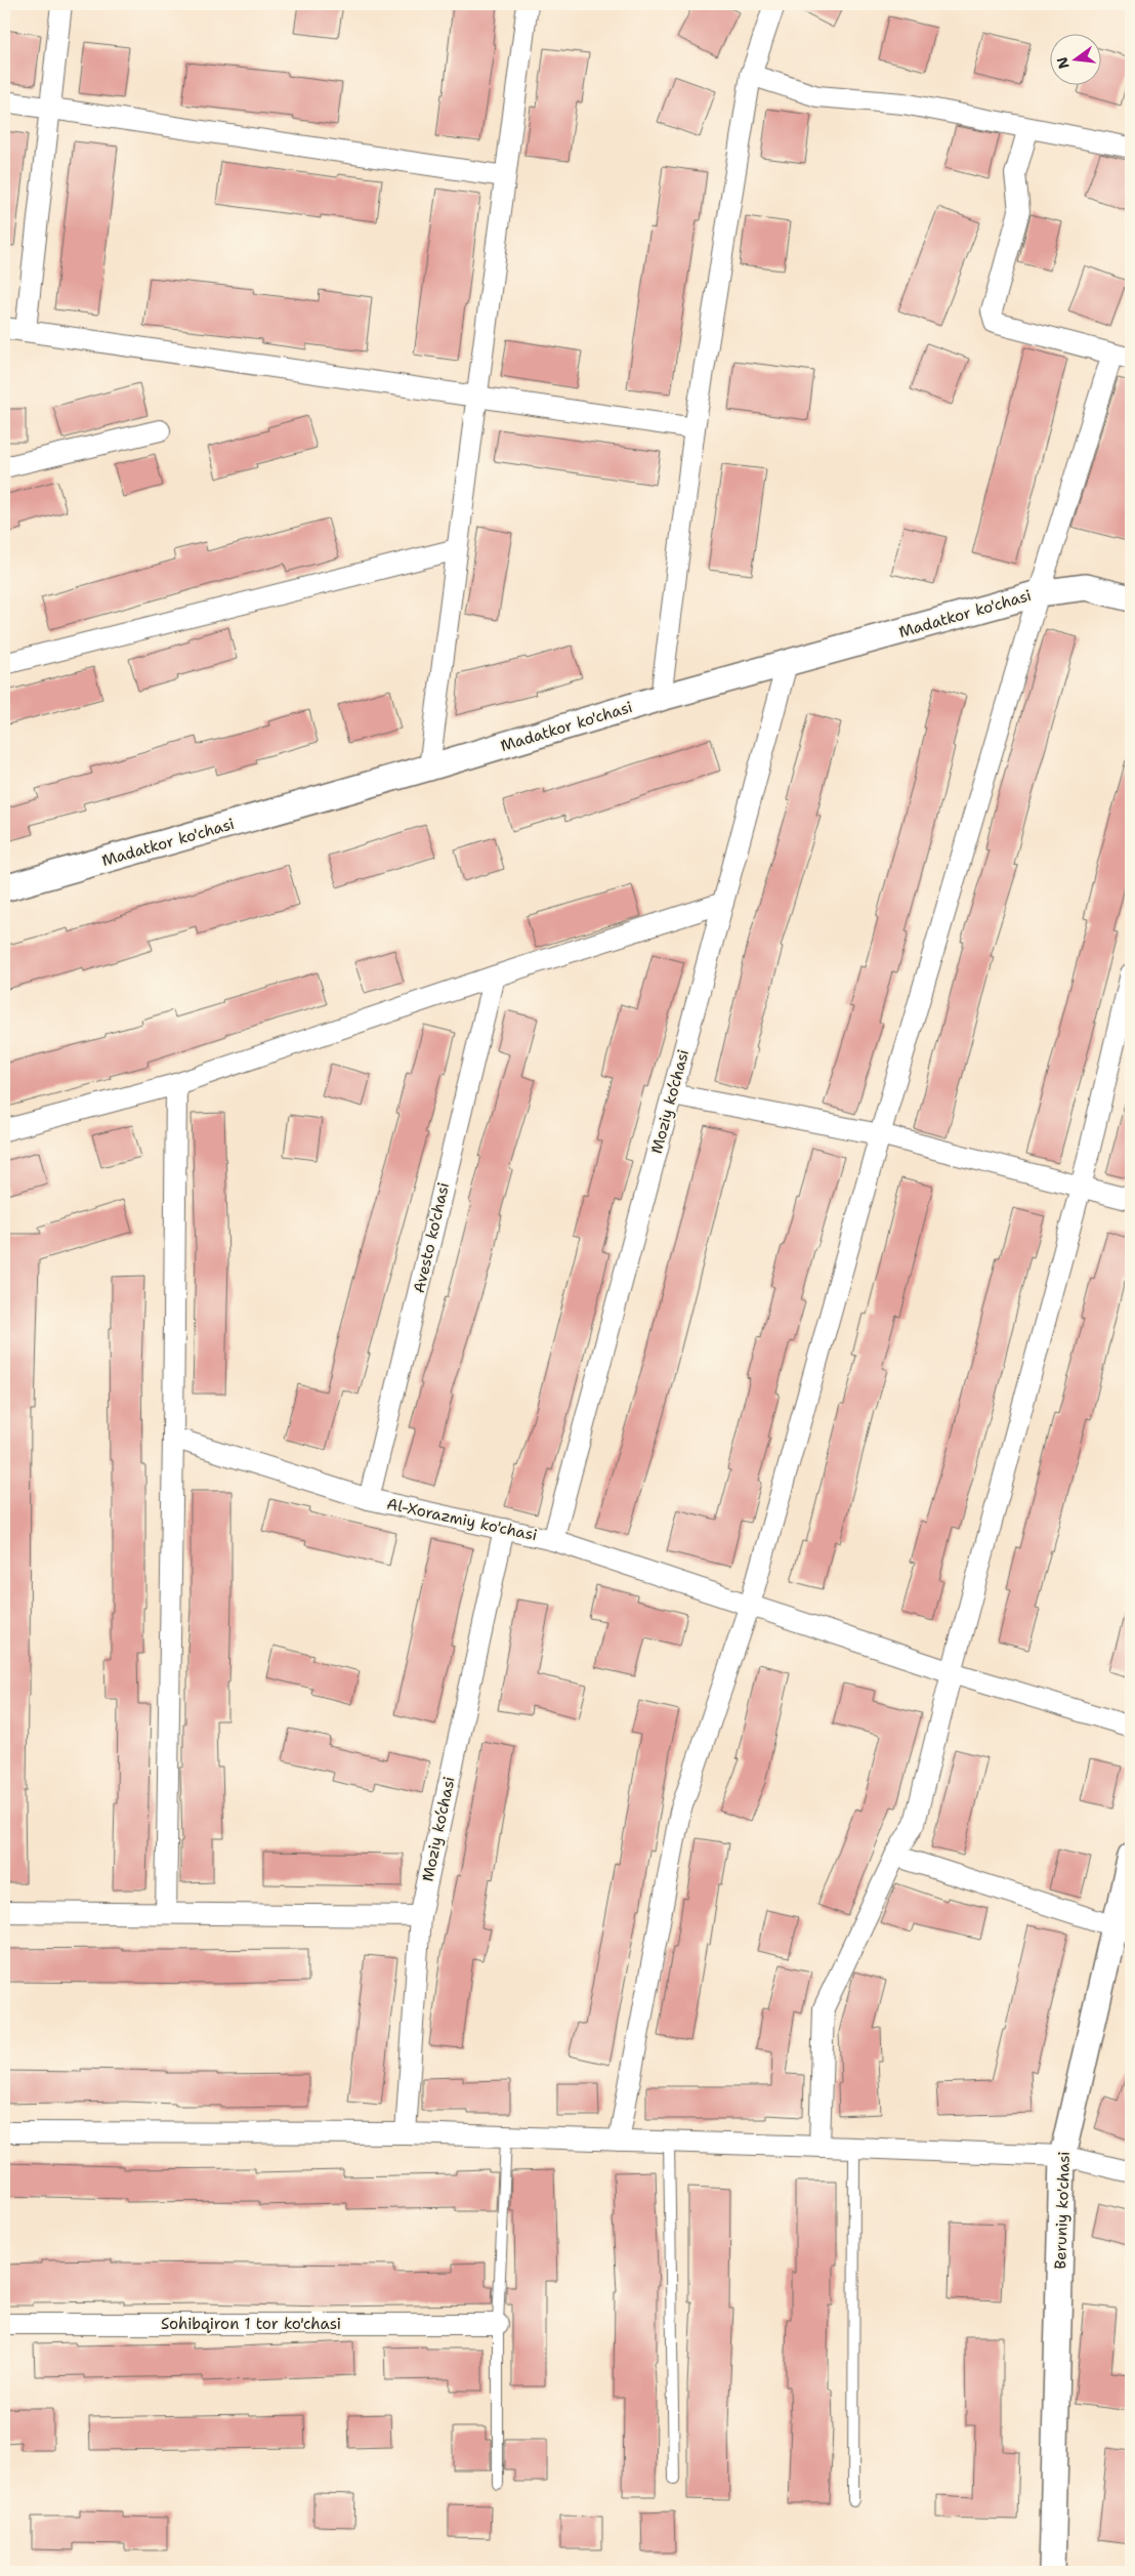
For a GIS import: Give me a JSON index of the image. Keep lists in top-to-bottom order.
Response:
{
  "streets": {
    "street": [
      "Madatkor ko'chasi",
      "Moziy ko‘chasi",
      "Avesto ko'chasi",
      "Al-Xorazmiy ko'chasi",
      "Beruniy ko'chasi",
      "Sohibqiron 1 tor ko'chasi"
    ]
  },
  "crossings": [
    ["Madatkor ko'chasi", "Moziy ko‘chasi"],
    ["Moziy ko‘chasi", "Al-Xorazmiy ko'chasi"],
    ["Avesto ko'chasi", "Al-Xorazmiy ko'chasi"]
  ],
  "north": "left"
}
